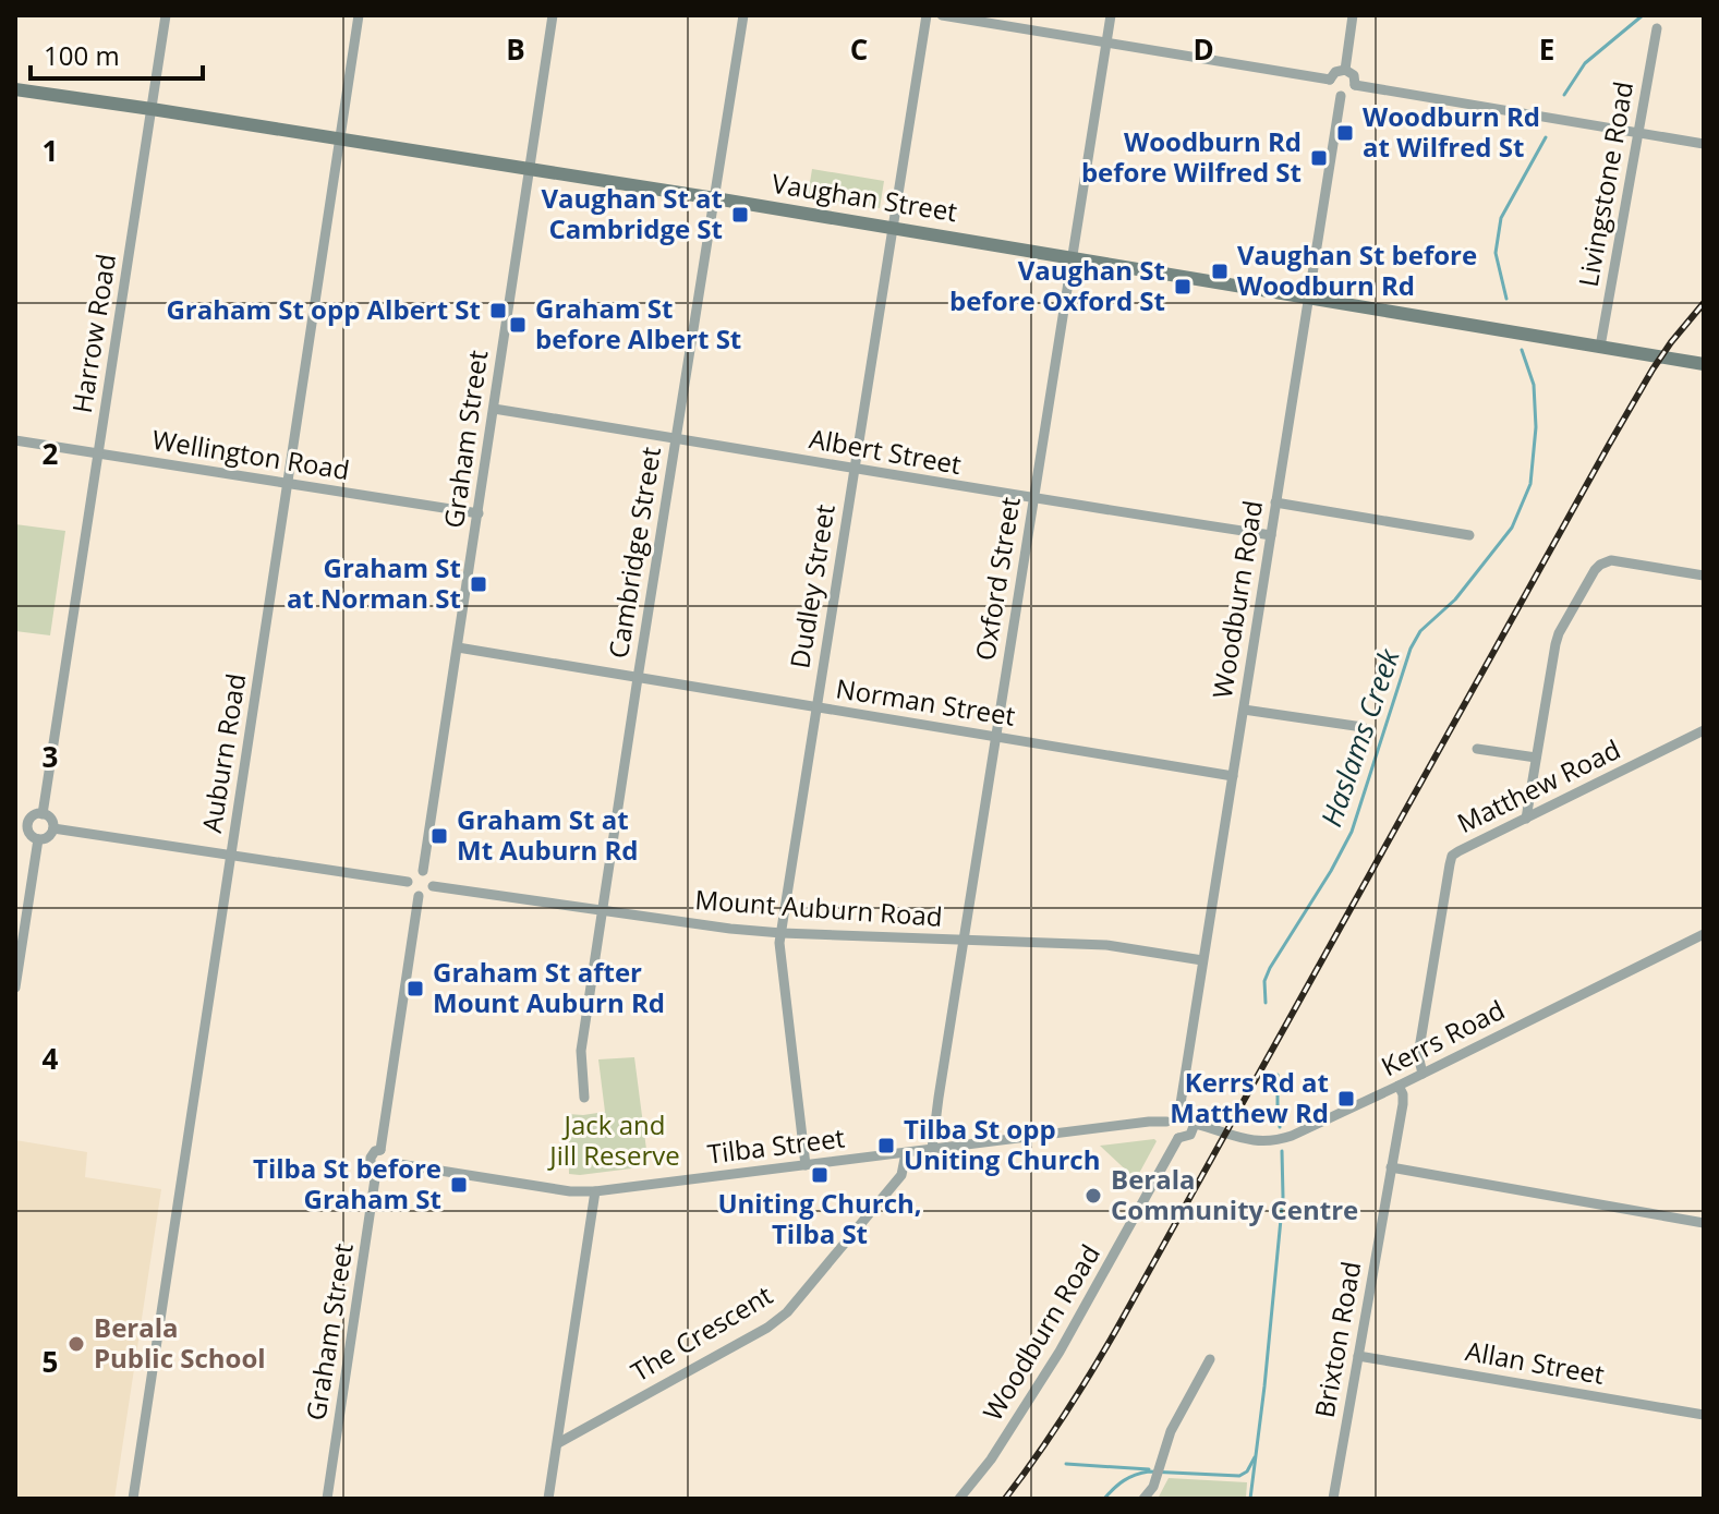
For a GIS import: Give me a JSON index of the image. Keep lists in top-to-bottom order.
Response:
{
  "streets": {
    "main road": ["Vaughan Street"],
    "street": [
      "Livingstone Road",
      "Harrow Road",
      "Graham Street",
      "Albert Street",
      "Wellington Road",
      "Cambridge Street",
      "Oxford Street",
      "Dudley Street",
      "Woodburn Road",
      "Norman Street",
      "Auburn Road",
      "Matthew Road",
      "Mount Auburn Road",
      "Kerrs Road",
      "Tilba Street",
      "The Crescent",
      "Brixton Road",
      "Allan Street"
    ]
  },
  "crossings": [
    ["Livingstone Road", "Vaughan Street"],
    ["Vaughan Street", "Harrow Road"],
    ["Vaughan Street", "Graham Street"],
    ["Vaughan Street", "Cambridge Street"],
    ["Vaughan Street", "Oxford Street"],
    ["Vaughan Street", "Dudley Street"],
    ["Vaughan Street", "Woodburn Road"],
    ["Vaughan Street", "Auburn Road"],
    ["Harrow Road", "Wellington Road"],
    ["Graham Street", "Albert Street"],
    ["Graham Street", "Wellington Road"],
    ["Graham Street", "Norman Street"],
    ["Graham Street", "Mount Auburn Road"],
    ["Graham Street", "Tilba Street"],
    ["Albert Street", "Cambridge Street"],
    ["Albert Street", "Oxford Street"],
    ["Albert Street", "Dudley Street"],
    ["Albert Street", "Woodburn Road"],
    ["Wellington Road", "Auburn Road"],
    ["Cambridge Street", "Norman Street"],
    ["Cambridge Street", "Mount Auburn Road"],
    ["Oxford Street", "Norman Street"],
    ["Oxford Street", "Mount Auburn Road"],
    ["Oxford Street", "Tilba Street"],
    ["Dudley Street", "Norman Street"],
    ["Dudley Street", "Mount Auburn Road"],
    ["Dudley Street", "Tilba Street"],
    ["Woodburn Road", "Norman Street"],
    ["Woodburn Road", "Mount Auburn Road"],
    ["Woodburn Road", "Kerrs Road"],
    ["Woodburn Road", "Tilba Street"],
    ["Matthew Road", "Kerrs Road"],
    ["Kerrs Road", "Tilba Street"],
    ["Kerrs Road", "Brixton Road"],
    ["Tilba Street", "The Crescent"],
    ["Brixton Road", "Allan Street"]
  ],
  "water": ["Haslams Creek"],
  "parks": ["Jack and Jill Reserve"],
  "places": {
    "transit": [
      "Woodburn Rd at Wilfred St",
      "Woodburn Rd before Wilfred St",
      "Vaughan St at Cambridge St",
      "Vaughan St before Woodburn Rd",
      "Vaughan St before Oxford St",
      "Graham St opp Albert St",
      "Graham St before Albert St",
      "Graham St at Norman St",
      "Graham St at Mt Auburn Rd",
      "Graham St after Mount Auburn Rd",
      "Kerrs Rd at Matthew Rd",
      "Tilba St opp Uniting Church",
      "Uniting Church, Tilba St",
      "Tilba St before Graham St"
    ],
    "other": ["Berala Community Centre", "Berala Public School"]
  },
  "scale_bar": "100 m",
  "grid": {
    "columns": [
      "B",
      "C",
      "D",
      "E"
    ],
    "rows": [
      "1",
      "2",
      "3",
      "4",
      "5"
    ]
  }
}
